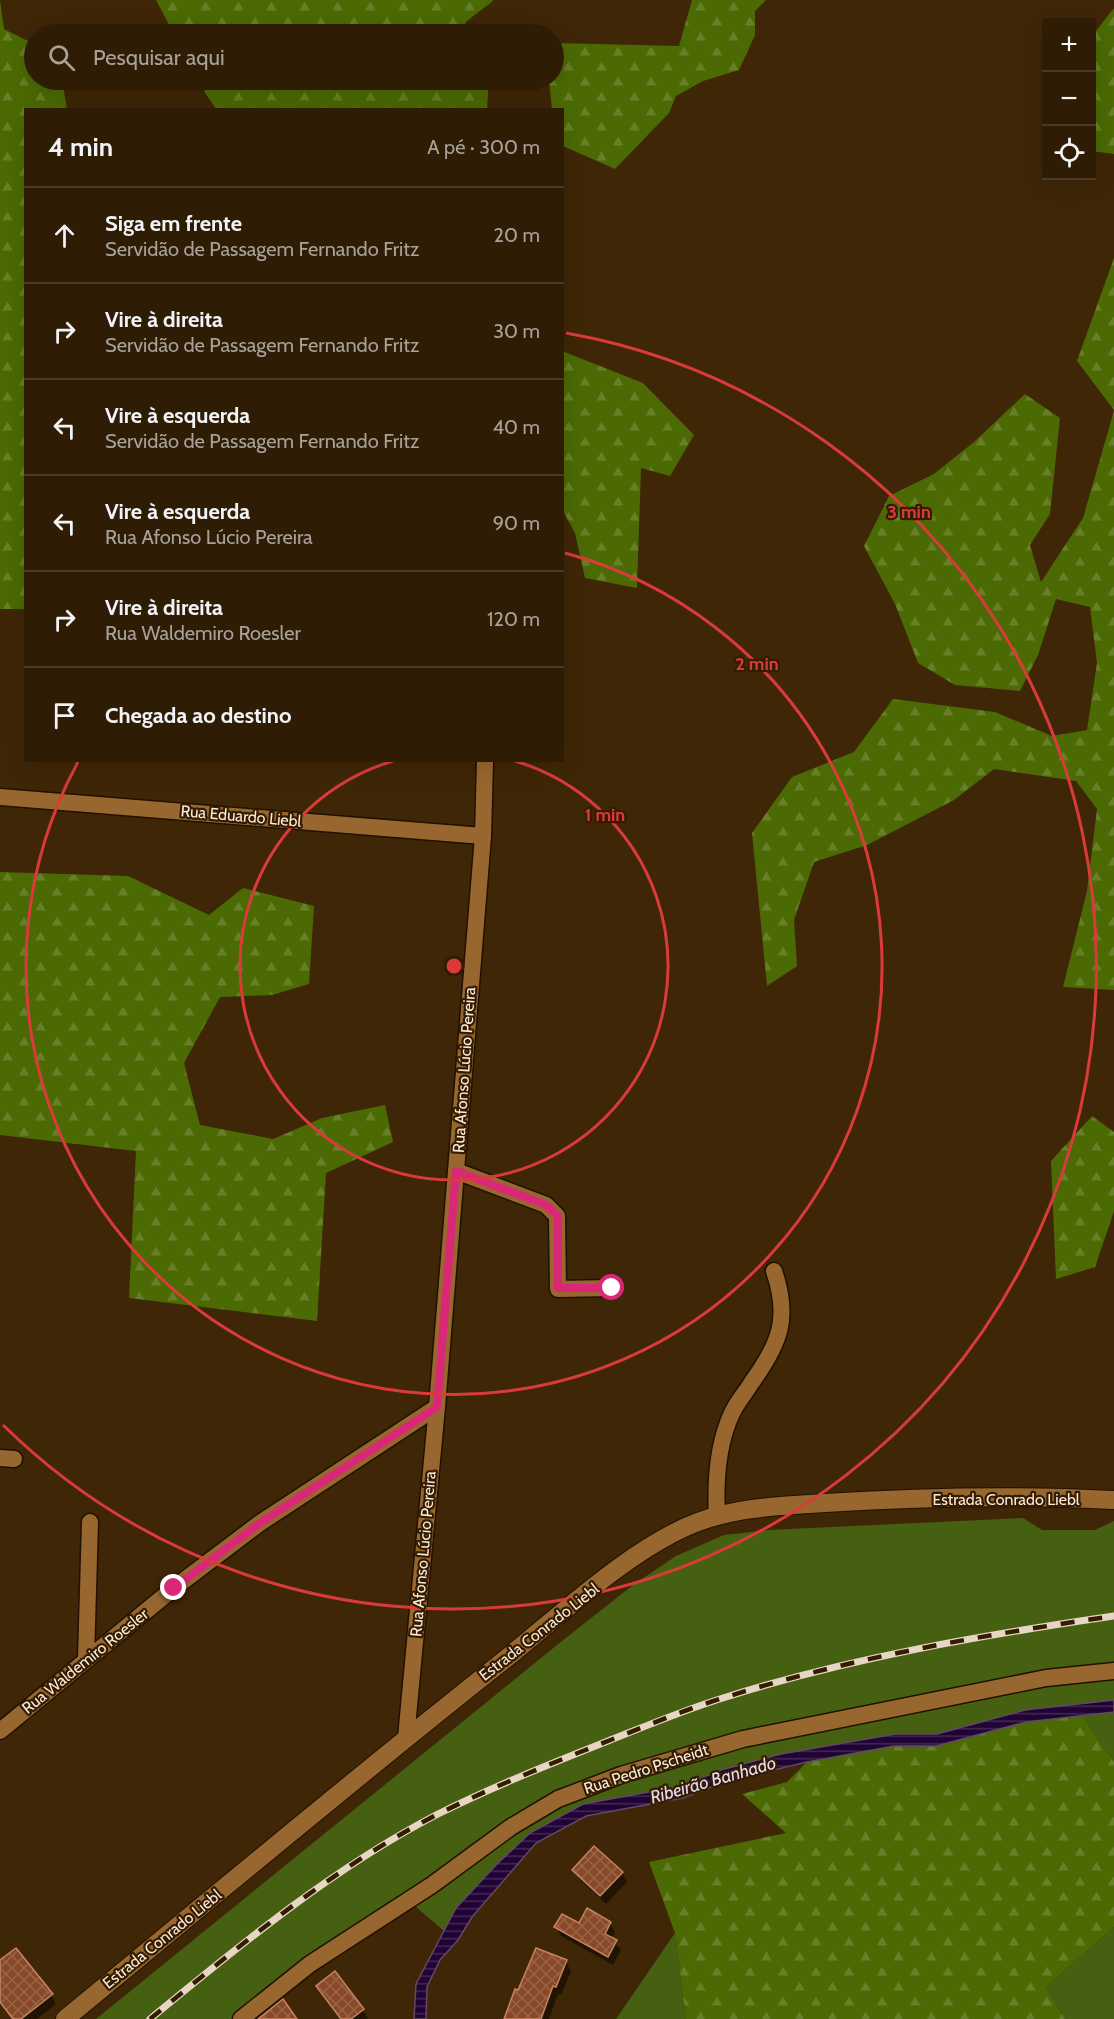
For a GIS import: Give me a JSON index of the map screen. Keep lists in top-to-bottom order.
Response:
{
  "streets": {
    "main road": ["Estrada Conrado Liebl"],
    "street": [
      "Rua Eduardo Liebl",
      "Rua Afonso Lúcio Pereira",
      "Rua Waldemiro Roesler",
      "Rua Pedro Pscheidt"
    ]
  },
  "crossings": [
    ["Rua Eduardo Liebl", "Rua Afonso Lúcio Pereira"],
    ["Rua Afonso Lúcio Pereira", "Estrada Conrado Liebl"],
    ["Rua Afonso Lúcio Pereira", "Rua Waldemiro Roesler"]
  ],
  "water": ["Ribeirão Banhado"],
  "page": {
    "map_buttons": ["+", "−"],
    "search": "Pesquisar aqui",
    "heading": ["4 min", "A pé · 300 m"],
    "list": [
      ["Siga em frente", "Servidão de Passagem Fernando Fritz", "20 m"],
      ["Vire à direita", "Servidão de Passagem Fernando Fritz", "30 m"],
      ["Vire à esquerda", "Servidão de Passagem Fernando Fritz", "40 m"],
      ["Vire à esquerda", "Rua Afonso Lúcio Pereira", "90 m"],
      ["Vire à direita", "Rua Waldemiro Roesler", "120 m"],
      "Chegada ao destino"
    ]
  },
  "rings": ["3 min", "2 min", "1 min"]
}
